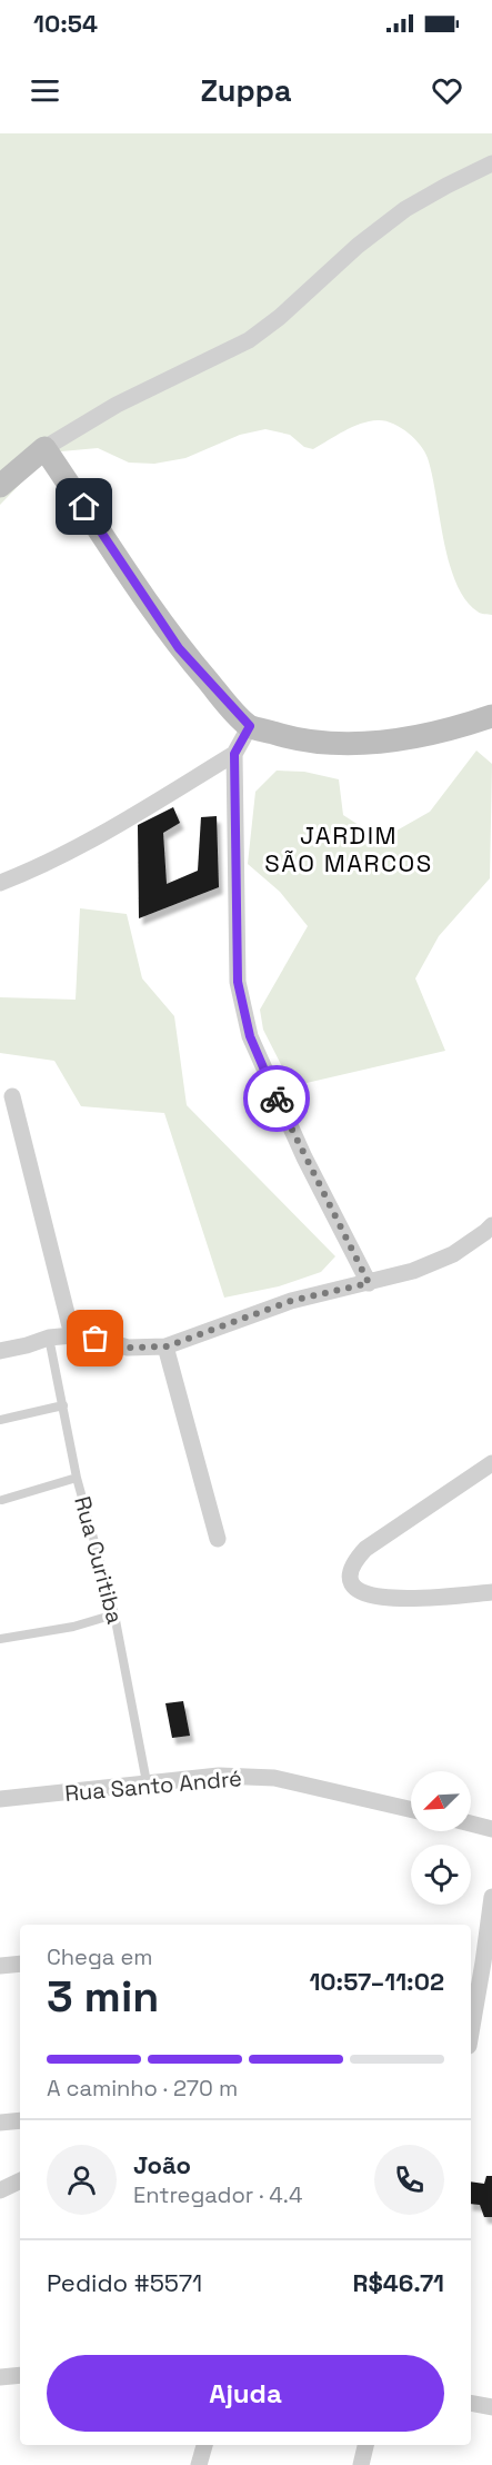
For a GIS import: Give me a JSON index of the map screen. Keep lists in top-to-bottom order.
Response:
{
  "streets": {
    "street": ["Rua Santo André"],
    "lane": ["Rua Curitiba"]
  },
  "crossings": [
    ["Rua Curitiba", "Rua Santo André"]
  ],
  "districts": ["JARDIM SÃO MARCOS"],
  "north": "bottom left",
  "page": {
    "status": "10:54",
    "header": "Zuppa",
    "heading": ["3 min", "Chega em", "10:57–11:02"],
    "panel": [
      "João",
      "Entregador · 4.4",
      "Pedido #5571",
      "R$46.71"
    ],
    "bar": "A caminho · 270 m",
    "buttons": "Ajuda"
  }
}
